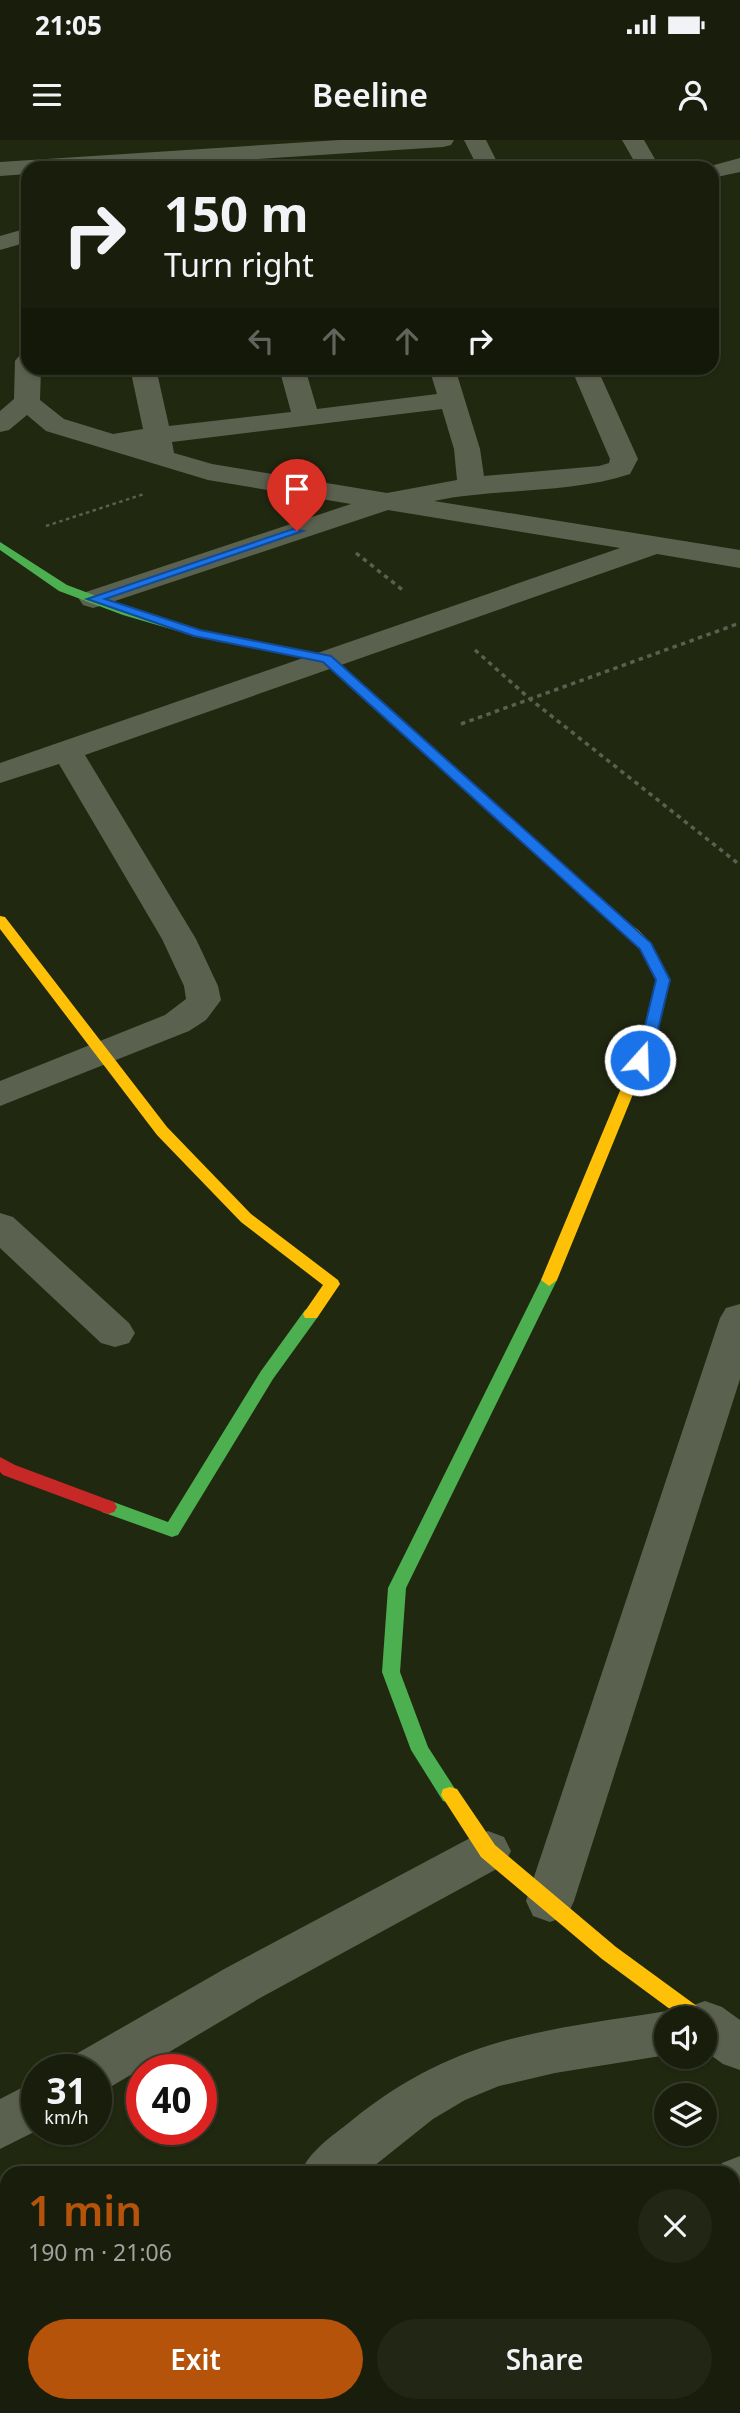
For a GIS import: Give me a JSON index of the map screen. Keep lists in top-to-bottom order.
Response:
{
  "page": {
    "status": "21:05",
    "header": "Beeline",
    "turn": ["150 m", "Turn right"],
    "speed": "31 km/h",
    "limit": "40",
    "heading": ["1 min", "190 m · 21:06"],
    "buttons": ["Exit", "Share"]
  }
}
